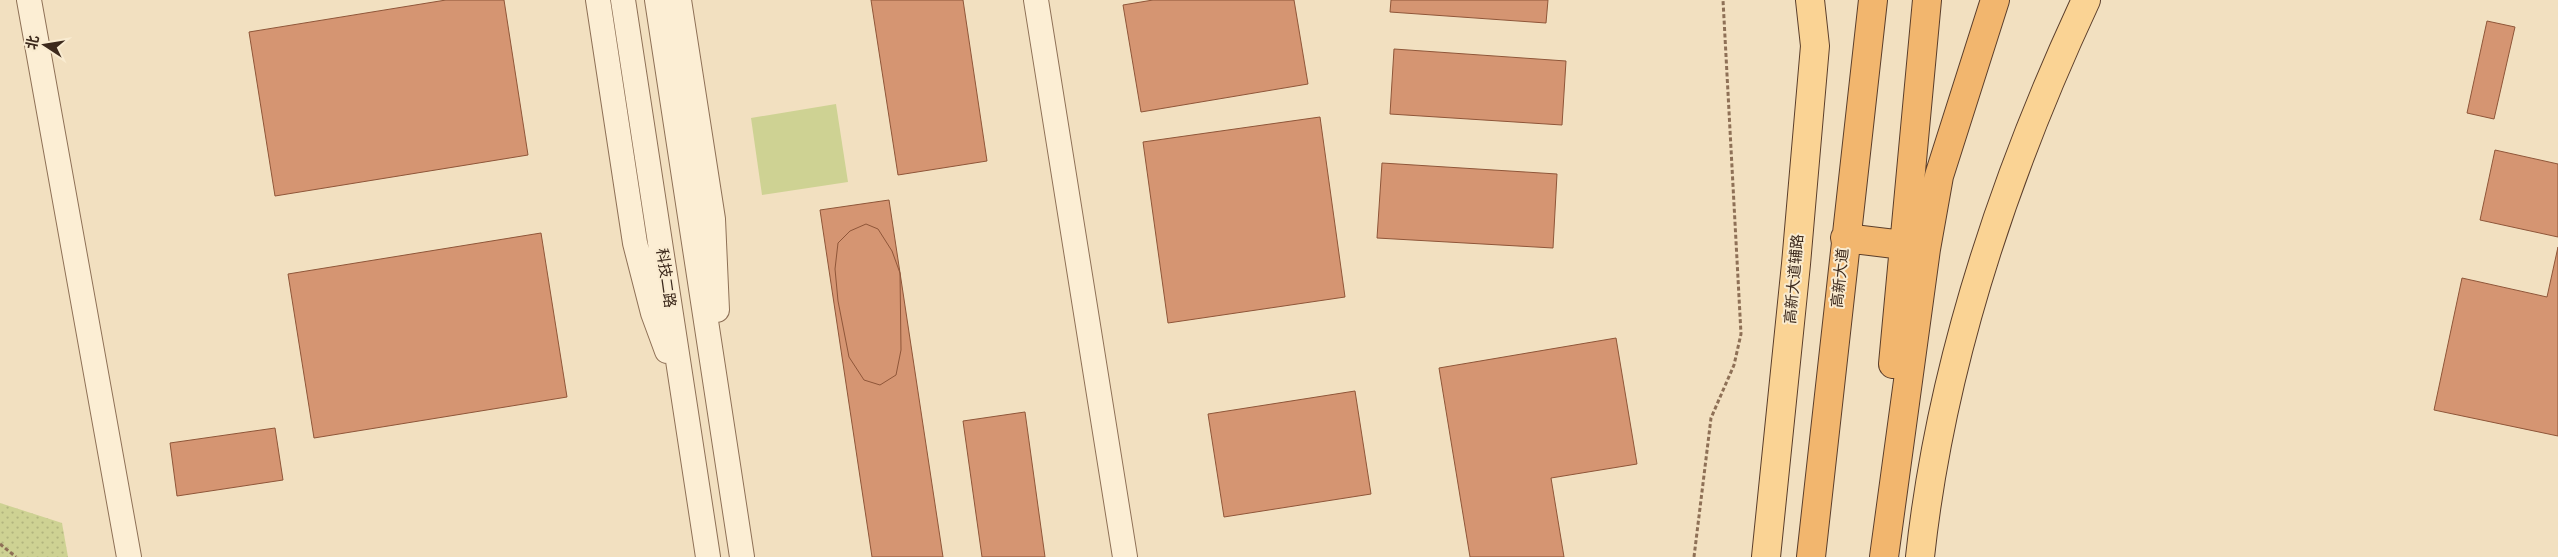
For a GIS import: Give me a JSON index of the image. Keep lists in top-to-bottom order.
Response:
{
  "streets": {
    "highway": ["高新大道"],
    "main road": ["高新大道辅路"],
    "street": ["科技二路"]
  },
  "north": "left"
}
